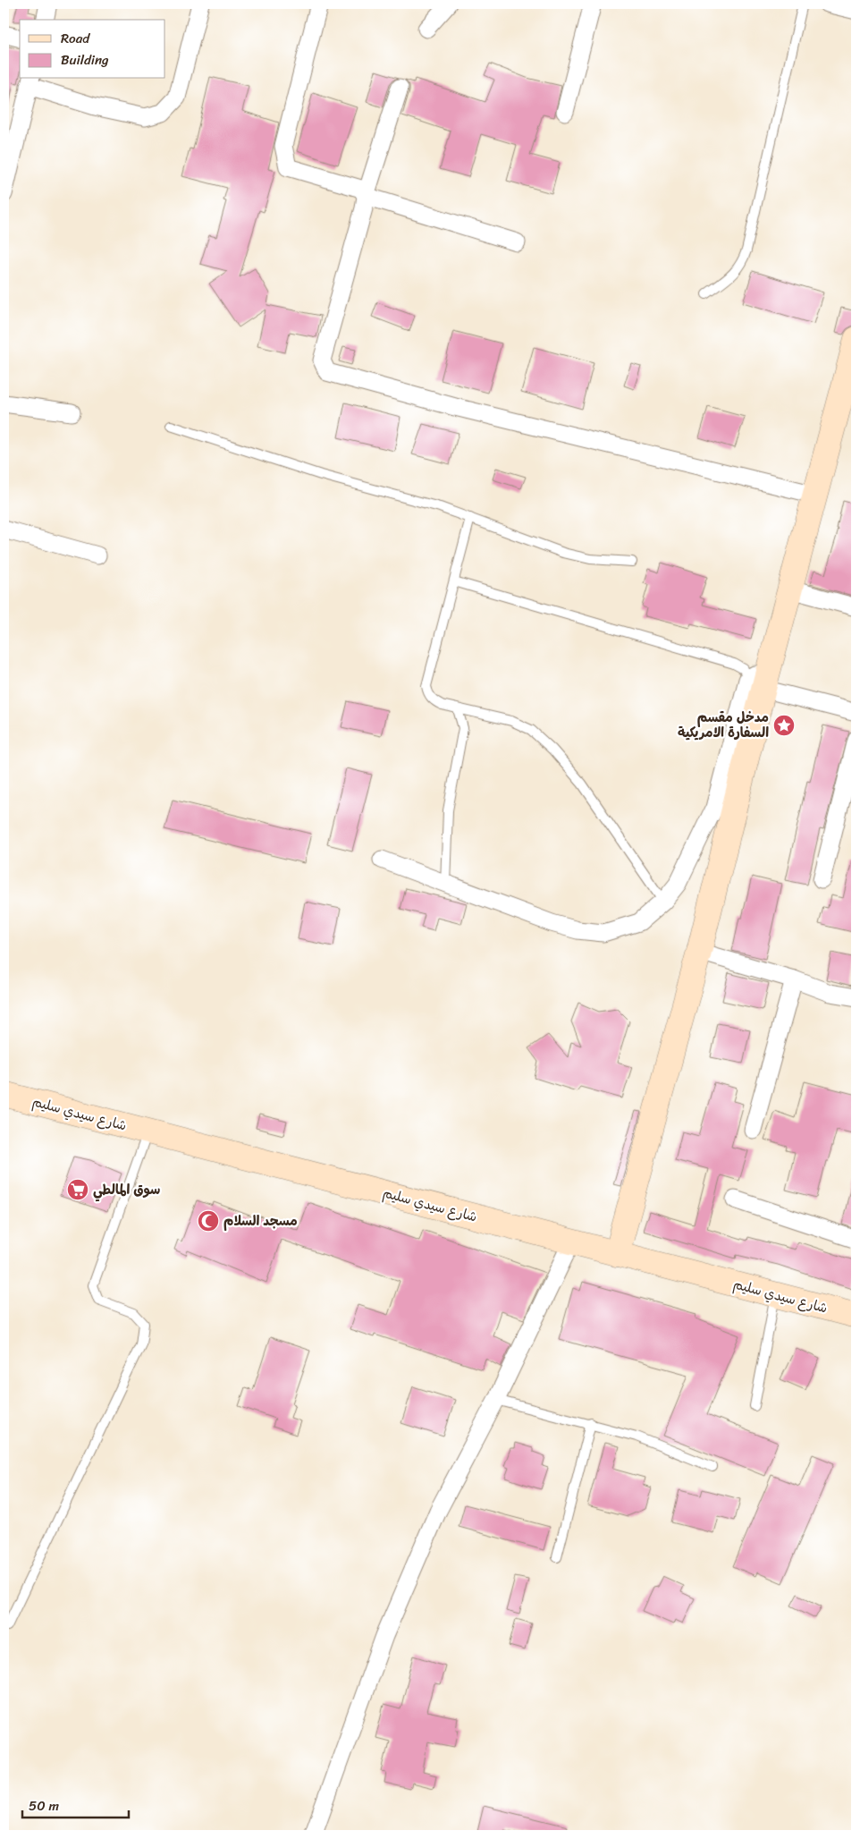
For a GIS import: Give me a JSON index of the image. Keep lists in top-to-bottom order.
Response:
{
  "streets": {
    "street": ["شارع سيدي سليم"]
  },
  "places": {
    "place": ["مدخل مقسم السفارة الامريكية"],
    "supermarket": ["سوق المالطي"],
    "mosque": ["مسجد السلام"]
  },
  "legend": ["Road", "Building"],
  "scale_bar": "50 m"
}
